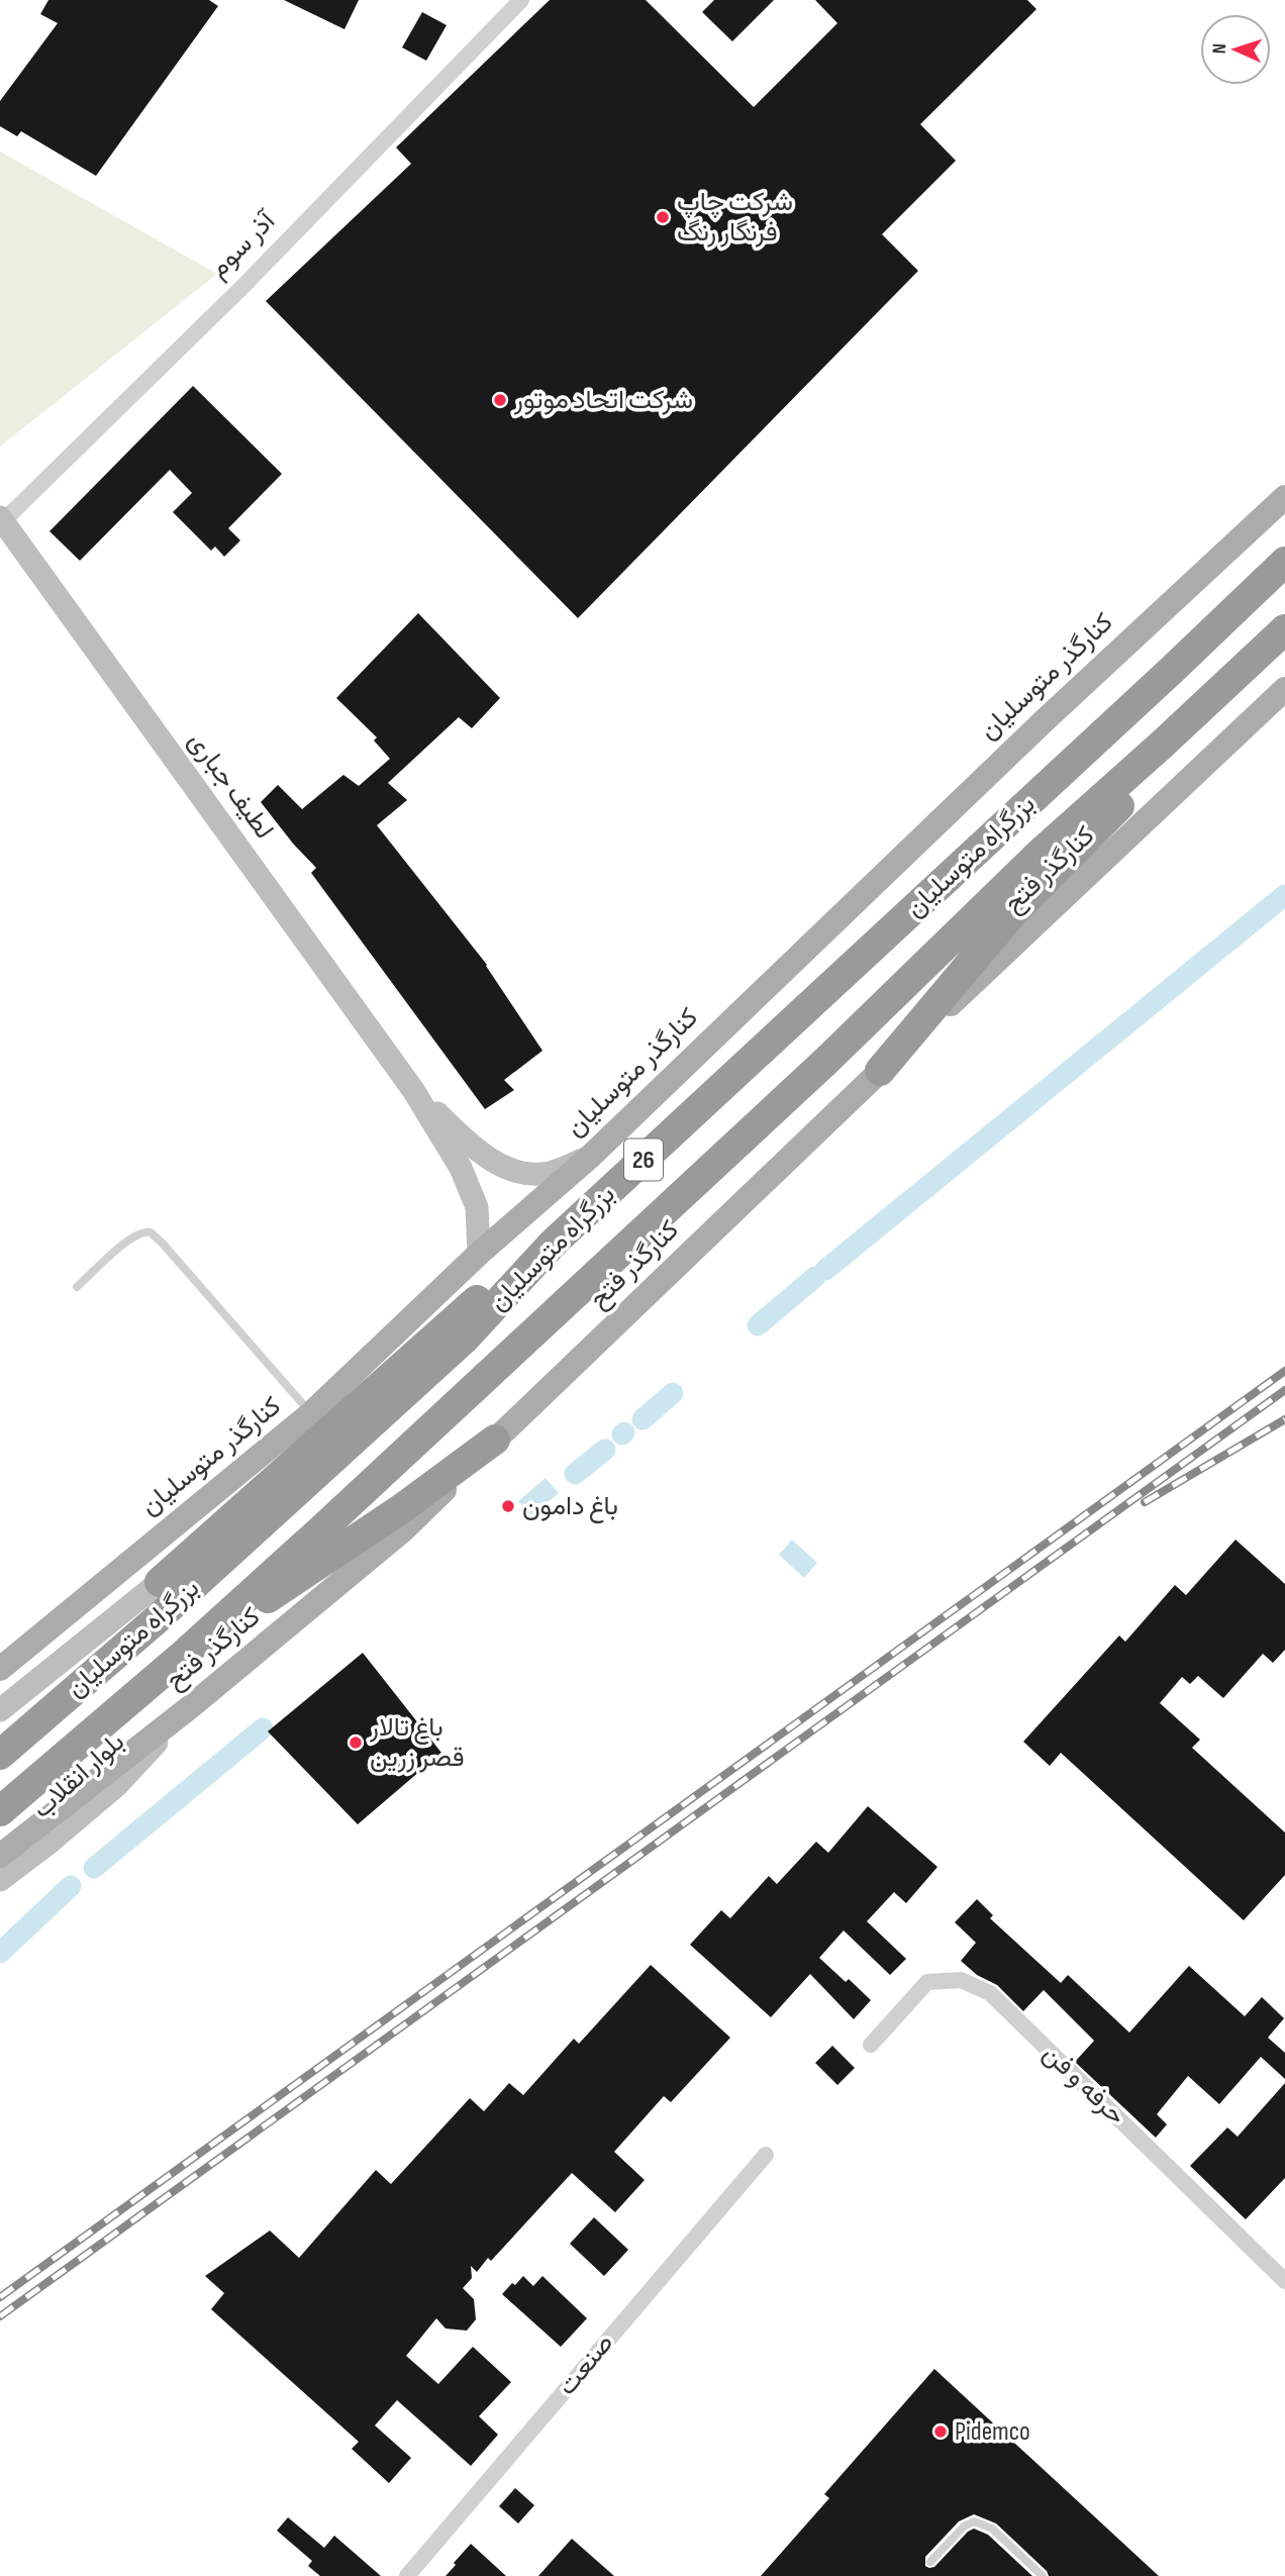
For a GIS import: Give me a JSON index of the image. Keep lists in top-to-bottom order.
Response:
{
  "streets": {
    "highway": ["بزرگراه متوسلیان", "26"],
    "main road": [
      "کنارگذر متوسلیان",
      "لطیف جباری",
      "کنارگذر فتح",
      "بلوار انقلاب"
    ],
    "street": ["آذر سوم", "حرفه و فن", "صنعت"]
  },
  "crossings": [
    ["آذر سوم", "لطیف جباری"],
    ["کنارگذر فتح", "بلوار انقلاب"]
  ],
  "places": [
    "شرکت چاپ فرنگار رنگ",
    "شرکت اتحاد موتور",
    "باغ دامون",
    "باغ تالار قصر زرین",
    "Pidemco"
  ],
  "north": "left"
}
